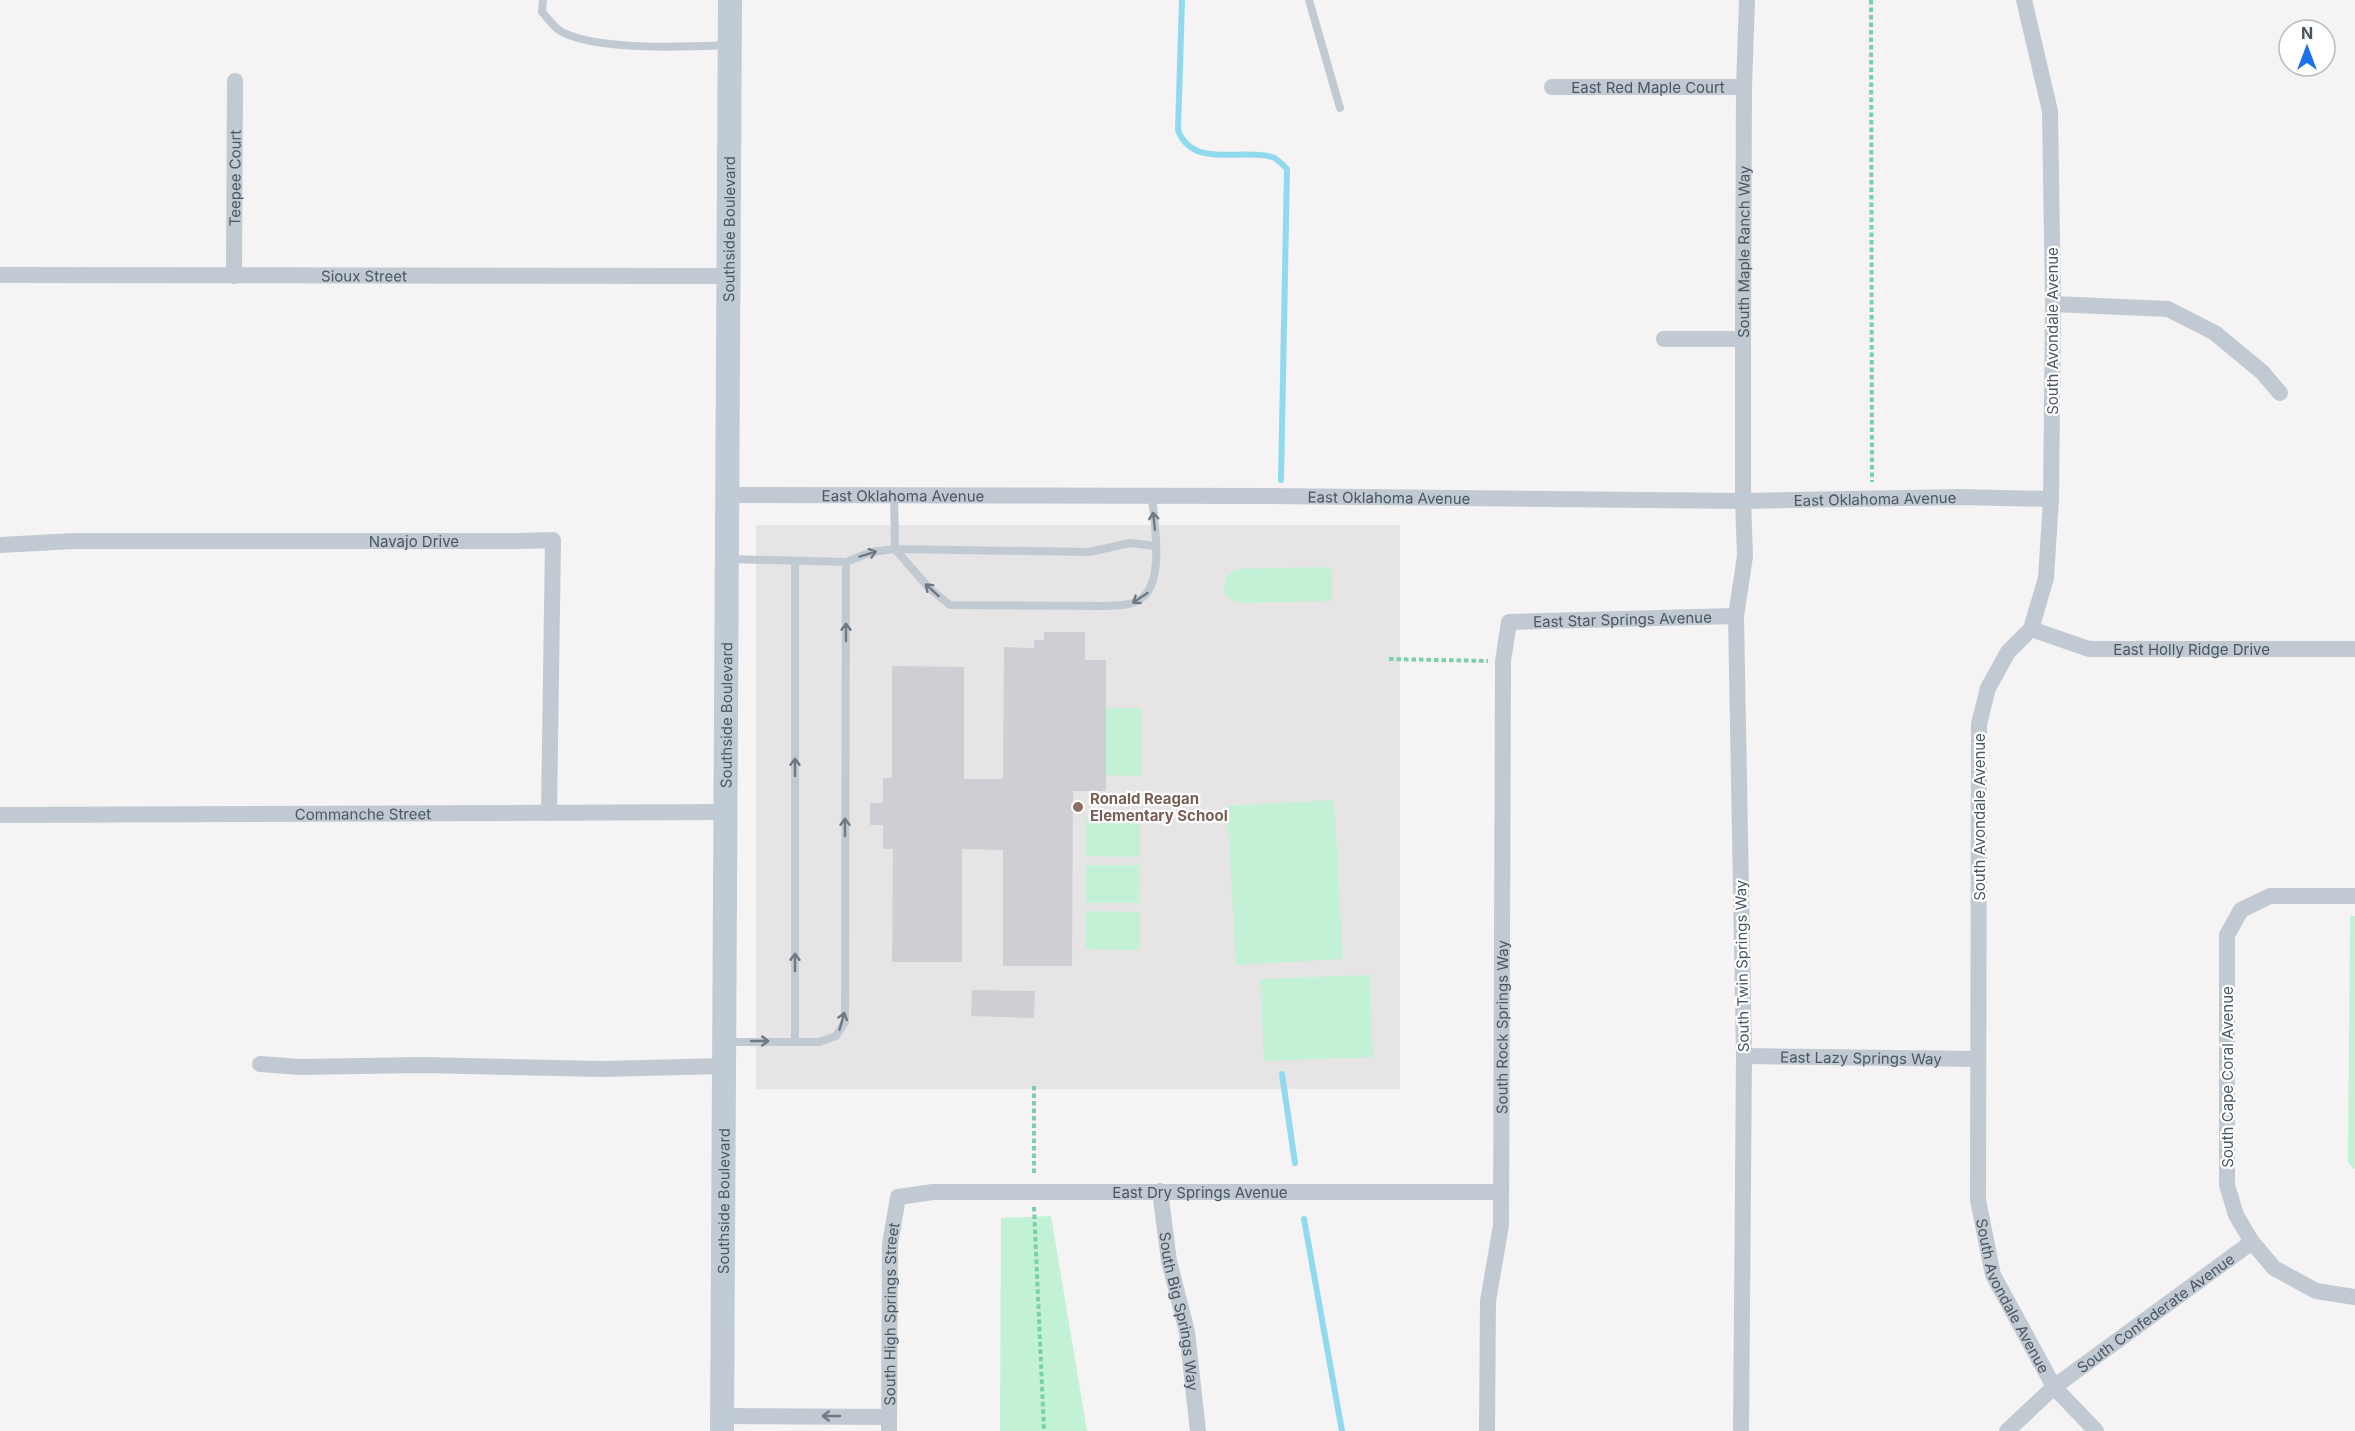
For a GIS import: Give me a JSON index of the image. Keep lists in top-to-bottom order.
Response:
{
  "streets": {
    "main road": ["Southside Boulevard"],
    "street": [
      "East Red Maple Court",
      "Teepee Court",
      "South Maple Ranch Way",
      "Sioux Street",
      "South Avondale Avenue",
      "East Oklahoma Avenue",
      "Navajo Drive",
      "East Star Springs Avenue",
      "East Holly Ridge Drive",
      "Commanche Street",
      "South Twin Springs Way",
      "South Rock Springs Way",
      "East Lazy Springs Way",
      "South Cape Coral Avenue",
      "East Dry Springs Avenue",
      "South Big Springs Way",
      "South Confederate Avenue",
      "South High Springs Street"
    ]
  },
  "crossings": [
    ["East Red Maple Court", "South Maple Ranch Way"],
    ["Teepee Court", "Sioux Street"],
    ["Southside Boulevard", "Sioux Street"],
    ["Southside Boulevard", "East Oklahoma Avenue"],
    ["Southside Boulevard", "Commanche Street"],
    ["South Maple Ranch Way", "East Oklahoma Avenue"],
    ["South Maple Ranch Way", "South Twin Springs Way"],
    ["South Avondale Avenue", "East Oklahoma Avenue"],
    ["South Avondale Avenue", "East Holly Ridge Drive"],
    ["South Avondale Avenue", "East Lazy Springs Way"],
    ["South Avondale Avenue", "South Confederate Avenue"],
    ["East Oklahoma Avenue", "South Twin Springs Way"],
    ["Navajo Drive", "Commanche Street"],
    ["East Star Springs Avenue", "South Twin Springs Way"],
    ["East Star Springs Avenue", "South Rock Springs Way"],
    ["South Twin Springs Way", "East Lazy Springs Way"],
    ["South Rock Springs Way", "East Dry Springs Avenue"],
    ["South Cape Coral Avenue", "South Confederate Avenue"],
    ["East Dry Springs Avenue", "South Big Springs Way"],
    ["East Dry Springs Avenue", "South High Springs Street"]
  ],
  "places": ["Ronald Reagan Elementary School"],
  "north": "top"
}
